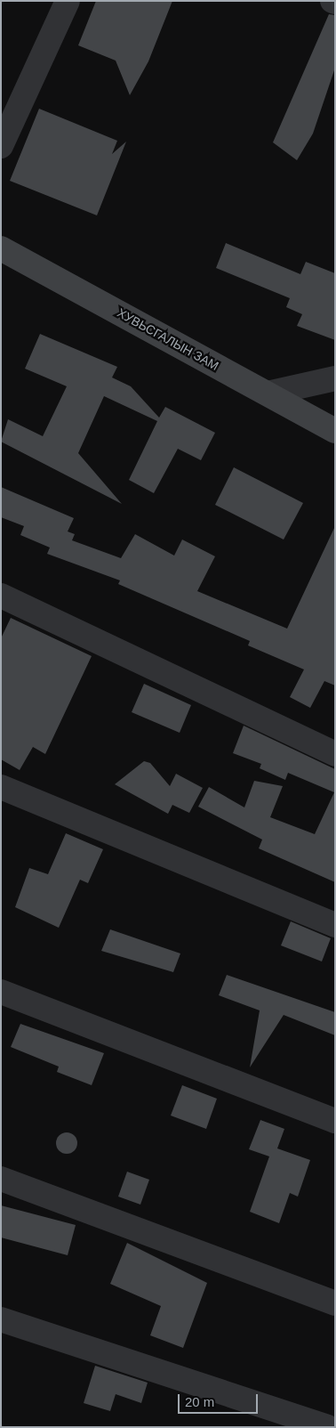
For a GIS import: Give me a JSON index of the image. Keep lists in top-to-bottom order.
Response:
{
  "streets": {
    "main road": ["ХУВЬСГАЛЫН ЗАМ"]
  },
  "scale_bar": "20 m"
}
